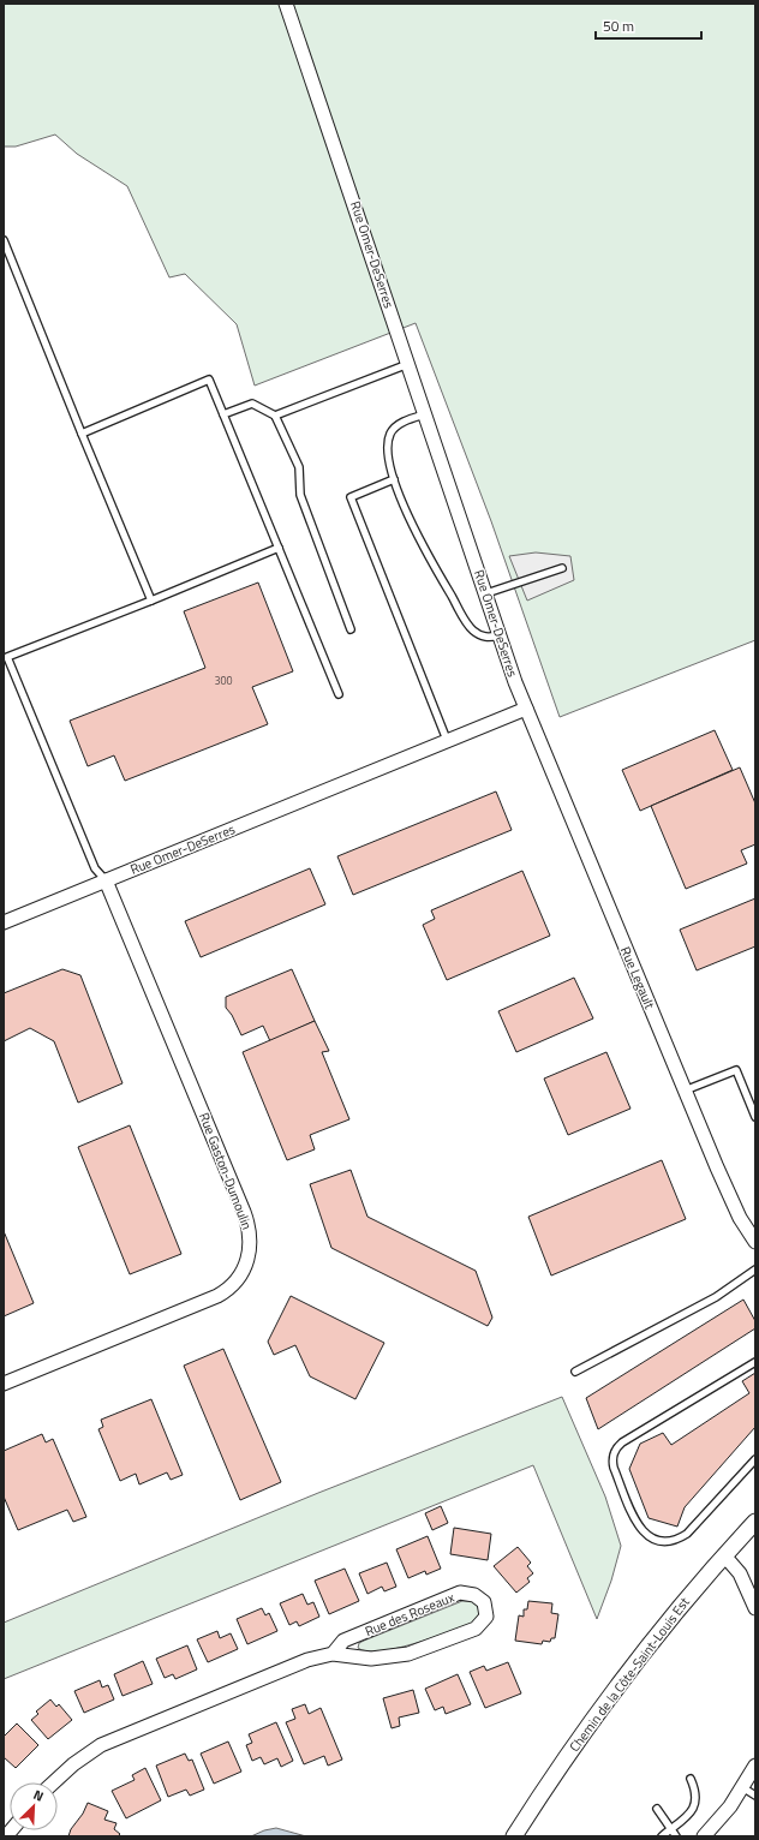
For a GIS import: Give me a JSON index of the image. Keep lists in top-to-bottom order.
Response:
{
  "streets": {
    "street": [
      "Rue Omer-DeSerres",
      "Rue Legault",
      "Rue Gaston-Dumoulin",
      "Rue des Roseaux",
      "Chemin de la Côte-Saint-Louis Est"
    ]
  },
  "crossings": [
    ["Rue Omer-DeSerres", "Rue Legault"],
    ["Rue Omer-DeSerres", "Rue Gaston-Dumoulin"]
  ],
  "house_numbers": ["300"],
  "scale_bar": "50 m",
  "north": "top right"
}
